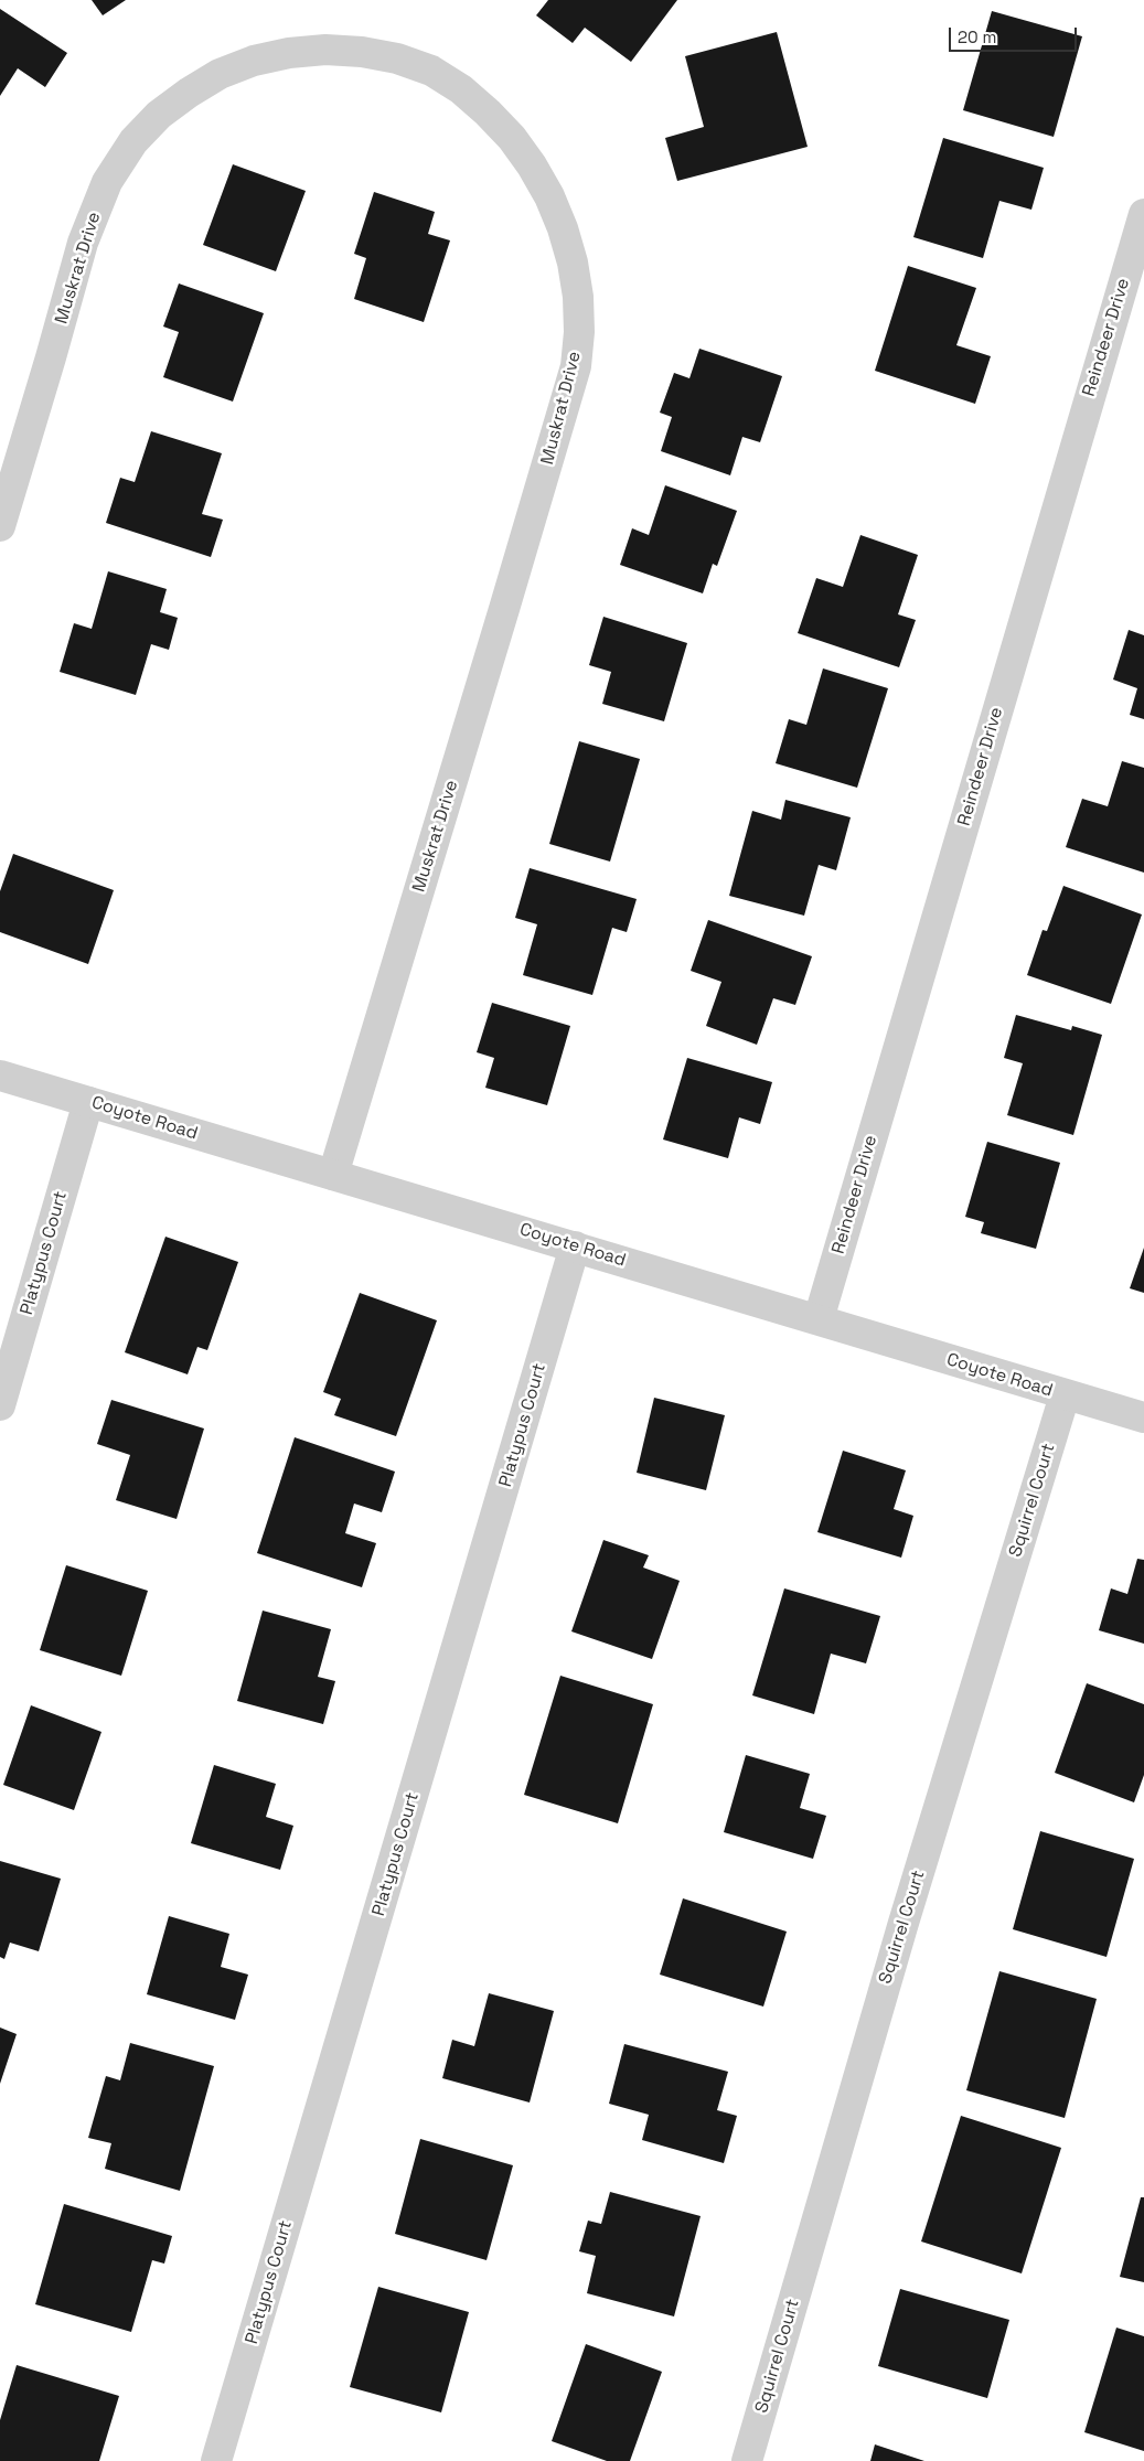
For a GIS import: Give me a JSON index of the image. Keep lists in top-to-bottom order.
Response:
{
  "streets": {
    "street": [
      "Muskrat Drive",
      "Reindeer Drive",
      "Coyote Road",
      "Platypus Court",
      "Squirrel Court"
    ]
  },
  "crossings": [
    ["Muskrat Drive", "Coyote Road"],
    ["Reindeer Drive", "Coyote Road"],
    ["Coyote Road", "Platypus Court"],
    ["Coyote Road", "Squirrel Court"]
  ],
  "scale_bar": "20 m"
}
